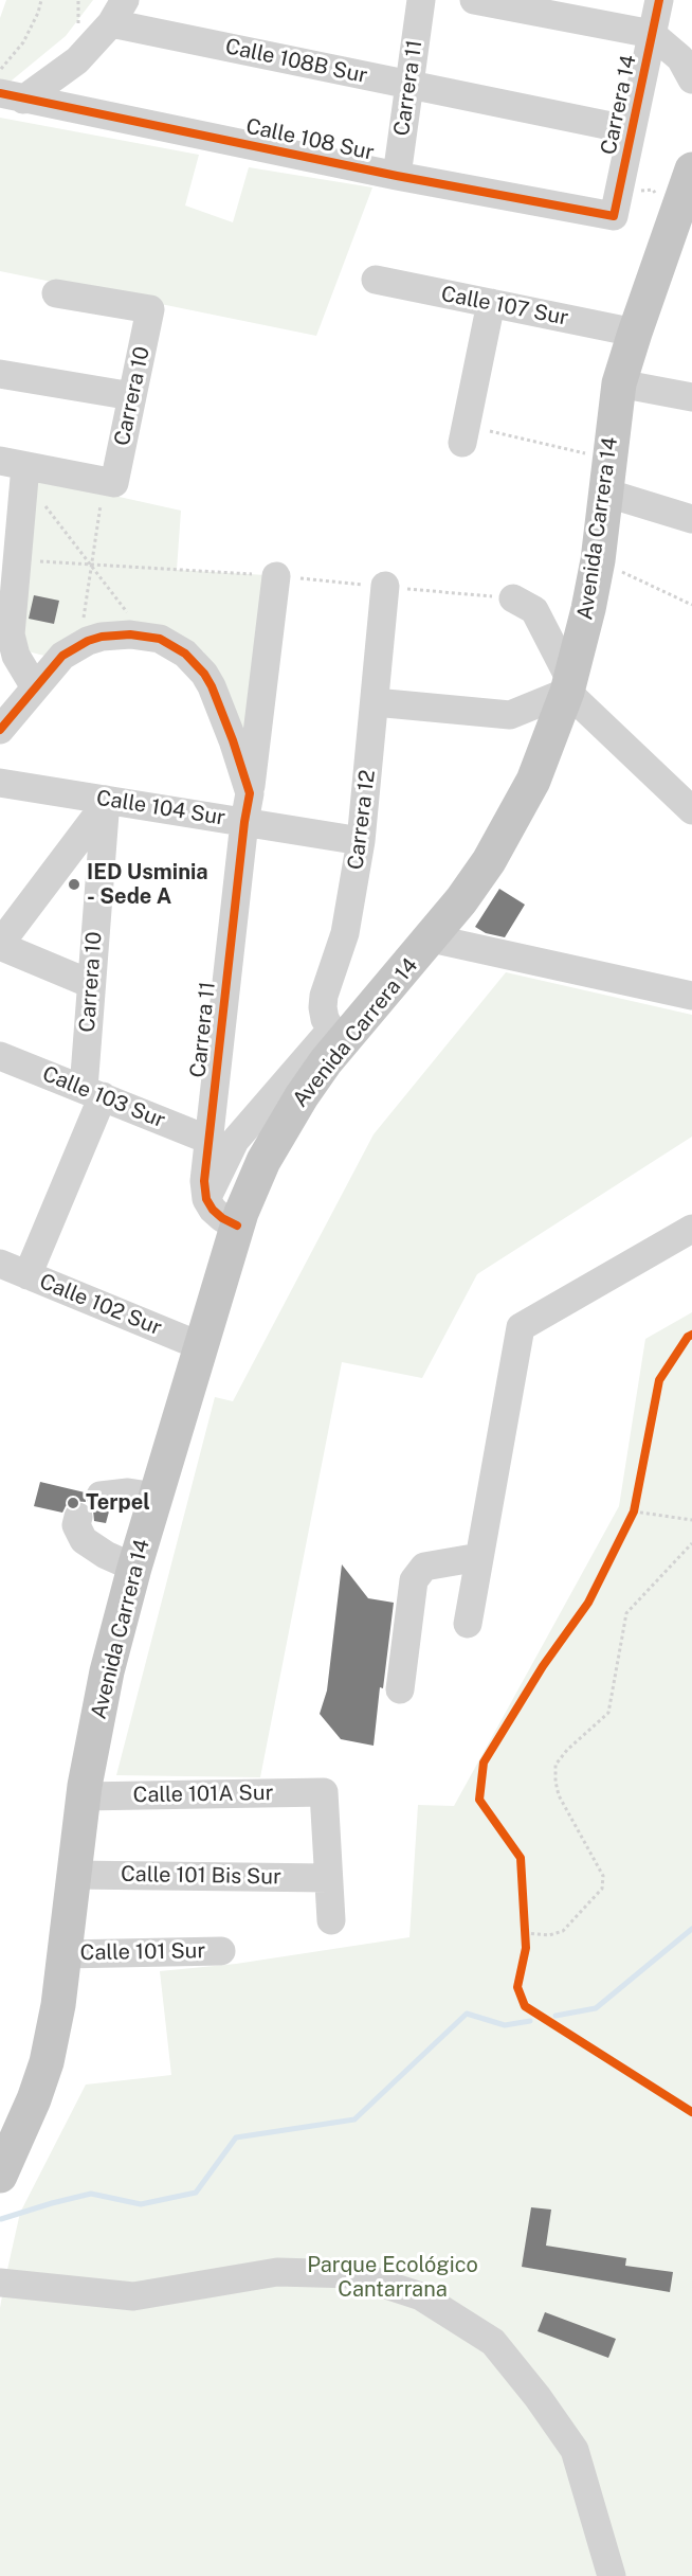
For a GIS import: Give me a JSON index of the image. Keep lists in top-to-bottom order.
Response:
{
  "streets": {
    "main road": ["Avenida Carrera 14"],
    "street": [
      "Calle 108B Sur",
      "Carrera 11",
      "Carrera 14",
      "Calle 108 Sur",
      "Calle 107 Sur",
      "Carrera 10",
      "Calle 104 Sur",
      "Carrera 12",
      "Calle 103 Sur",
      "Calle 102 Sur",
      "Calle 101A Sur",
      "Calle 101 Bis Sur",
      "Calle 101 Sur"
    ]
  },
  "crossings": [
    ["Calle 108B Sur", "Carrera 11"],
    ["Calle 108B Sur", "Carrera 14"],
    ["Carrera 11", "Calle 108 Sur"],
    ["Carrera 11", "Calle 104 Sur"],
    ["Carrera 11", "Calle 103 Sur"],
    ["Carrera 14", "Calle 108 Sur"],
    ["Calle 107 Sur", "Avenida Carrera 14"],
    ["Carrera 10", "Calle 104 Sur"],
    ["Carrera 10", "Calle 103 Sur"],
    ["Carrera 10", "Calle 102 Sur"],
    ["Avenida Carrera 14", "Carrera 12"],
    ["Avenida Carrera 14", "Calle 102 Sur"],
    ["Avenida Carrera 14", "Calle 101A Sur"],
    ["Avenida Carrera 14", "Calle 101 Bis Sur"],
    ["Avenida Carrera 14", "Calle 101 Sur"],
    ["Calle 104 Sur", "Carrera 12"],
    ["Calle 101A Sur", "Calle 101 Bis Sur"]
  ],
  "parks": ["Parque Ecológico Cantarrana"],
  "places": ["IED Usminia - Sede A", "Terpel"]
}
